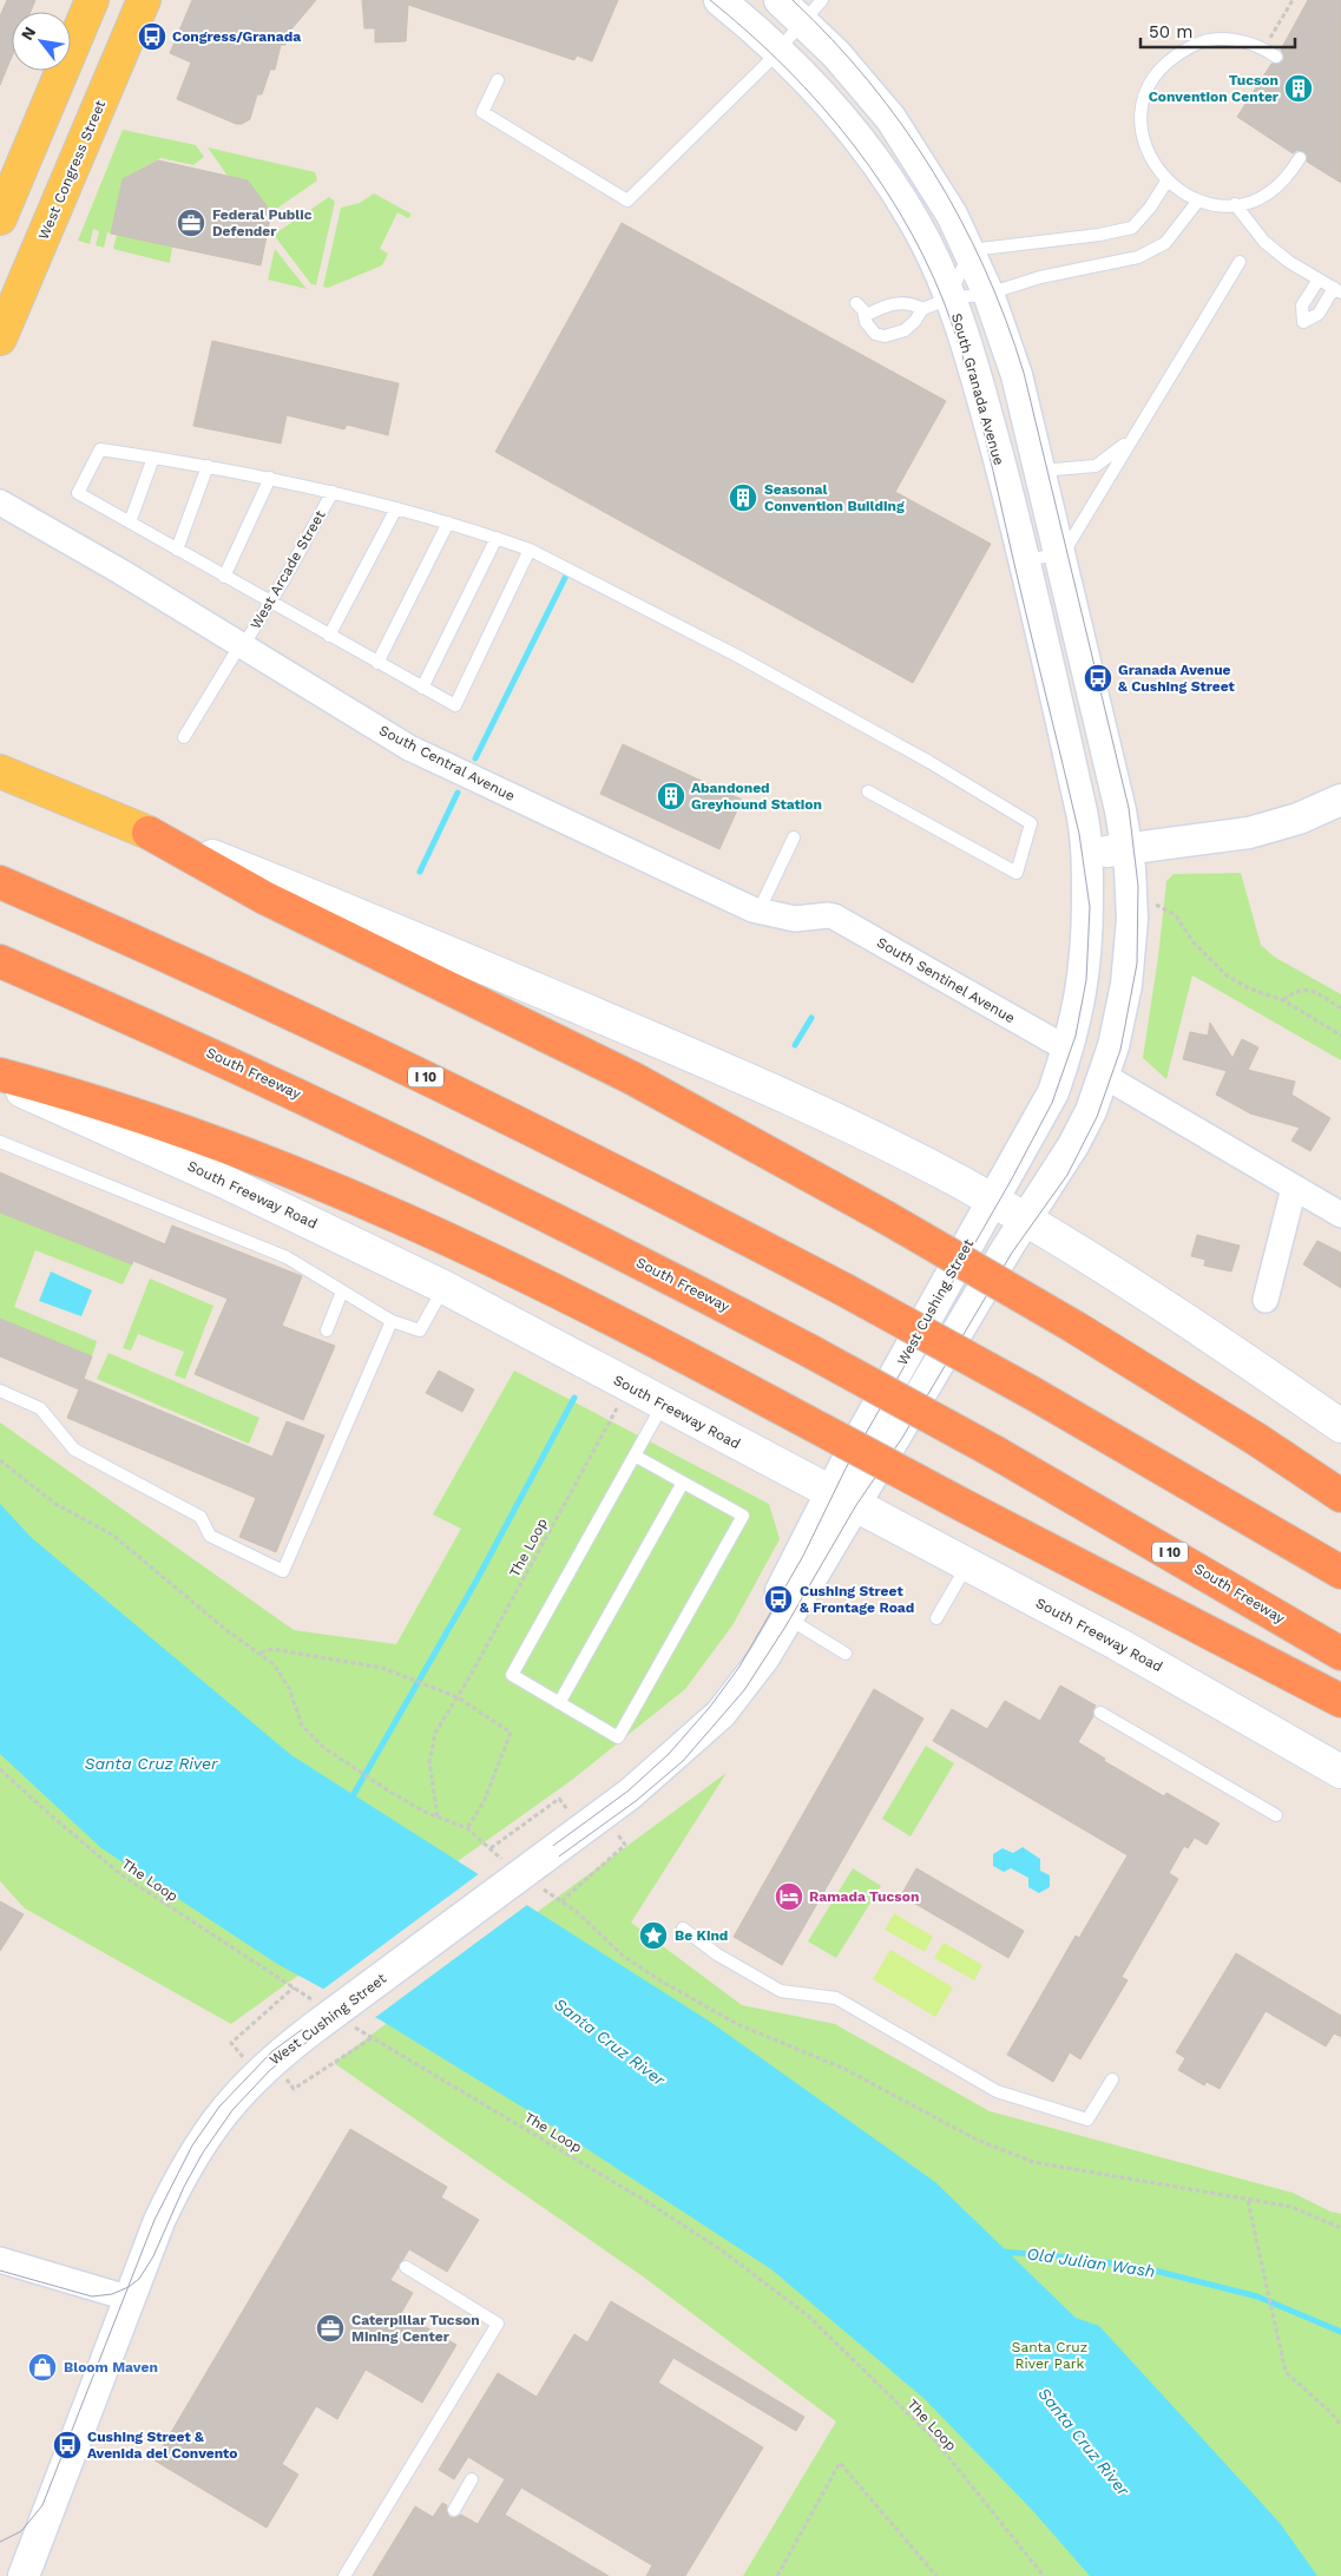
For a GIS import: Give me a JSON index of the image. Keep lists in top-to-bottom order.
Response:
{
  "streets": {
    "highway": ["South Freeway", "I 10"],
    "main road": ["West Congress Street", "South Freeway Road"],
    "street": [
      "South Granada Avenue",
      "South Central Avenue",
      "South Sentinel Avenue",
      "West Cushing Street"
    ],
    "lane": ["West Arcade Street"],
    "path": ["The Loop"]
  },
  "crossings": [
    ["South Granada Avenue", "West Cushing Street"],
    ["West Arcade Street", "South Central Avenue"],
    ["South Central Avenue", "South Sentinel Avenue"],
    ["South Sentinel Avenue", "West Cushing Street"],
    ["South Freeway Road", "West Cushing Street"],
    ["West Cushing Street", "The Loop"]
  ],
  "water": ["Santa Cruz River", "Old Julian Wash"],
  "parks": ["Santa Cruz River Park"],
  "places": {
    "bus stop": [
      "Congress/Granada",
      "Granada Avenue & Cushing Street",
      "Cushing Street & Frontage Road",
      "Cushing Street & Avenida del Convento"
    ],
    "building": ["Tucson Convention Center", "Seasonal Convention Building", "Abandoned Greyhound Station"],
    "office": ["Federal Public Defender", "Caterpillar Tucson Mining Center"],
    "hotel": ["Ramada Tucson"],
    "place": ["Be Kind"],
    "shop": ["Bloom Maven"]
  },
  "scale_bar": "50 m",
  "north": "top left"
}
